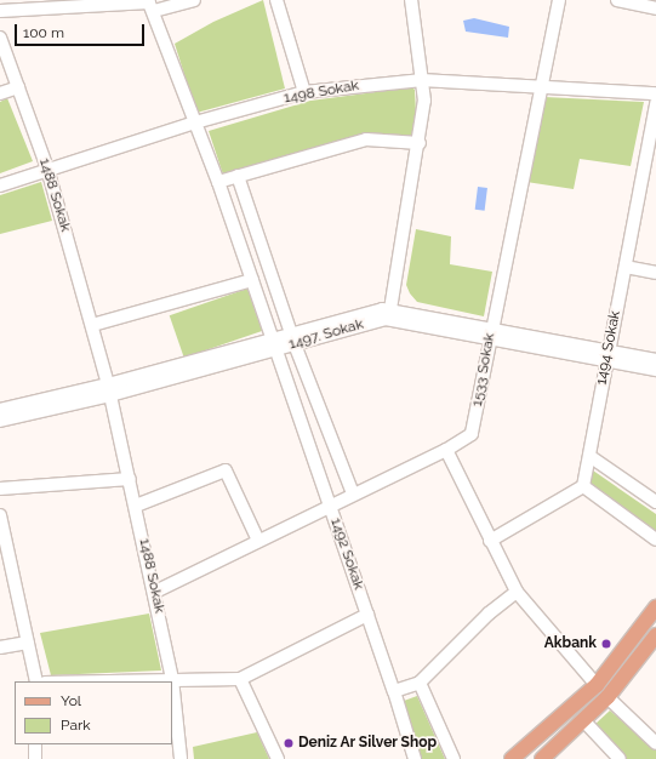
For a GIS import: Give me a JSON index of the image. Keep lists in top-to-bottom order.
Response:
{
  "streets": {
    "street": [
      "1498 Sokak",
      "1488 Sokak",
      "1497. Sokak",
      "1494 Sokak",
      "1533 Sokak",
      "1492 Sokak"
    ]
  },
  "crossings": [
    ["1498 Sokak", "1488 Sokak"],
    ["1498 Sokak", "1533 Sokak"],
    ["1498 Sokak", "1492 Sokak"],
    ["1488 Sokak", "1497. Sokak"],
    ["1488 Sokak", "1533 Sokak"],
    ["1497. Sokak", "1494 Sokak"],
    ["1497. Sokak", "1533 Sokak"],
    ["1497. Sokak", "1492 Sokak"],
    ["1533 Sokak", "1492 Sokak"]
  ],
  "places": ["Akbank", "Deniz Ar Silver Shop"],
  "legend": ["Yol", "Park"],
  "scale_bar": "100 m"
}
